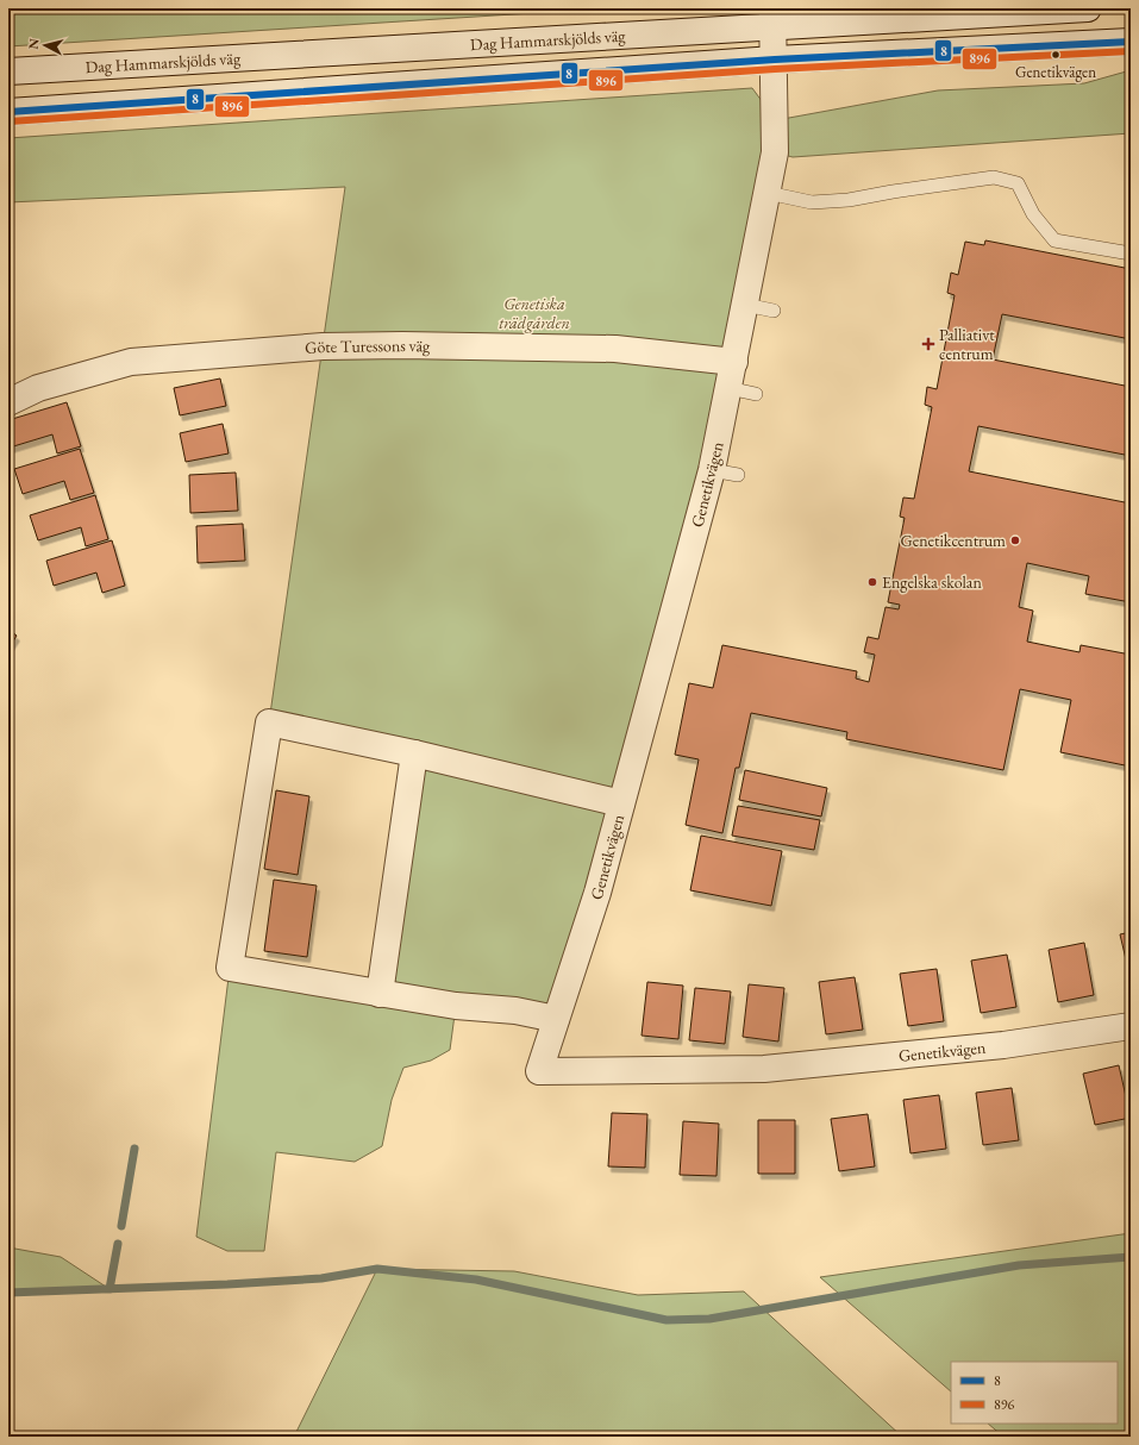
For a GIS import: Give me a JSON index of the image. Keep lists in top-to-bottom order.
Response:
{
  "streets": {
    "street": ["Dag Hammarskjölds väg", "Göte Turessons väg", "Genetikvägen"]
  },
  "crossings": [
    ["Dag Hammarskjölds väg", "Genetikvägen"],
    ["Göte Turessons väg", "Genetikvägen"]
  ],
  "parks": ["Genetiska trädgården"],
  "places": {
    "other": ["Genetikvägen", "Genetikcentrum", "Engelska skolan"],
    "health": ["Palliativt centrum"]
  },
  "lines": ["transit line 8", "transit line 896"],
  "legend": ["8", "896"],
  "north": "left"
}
